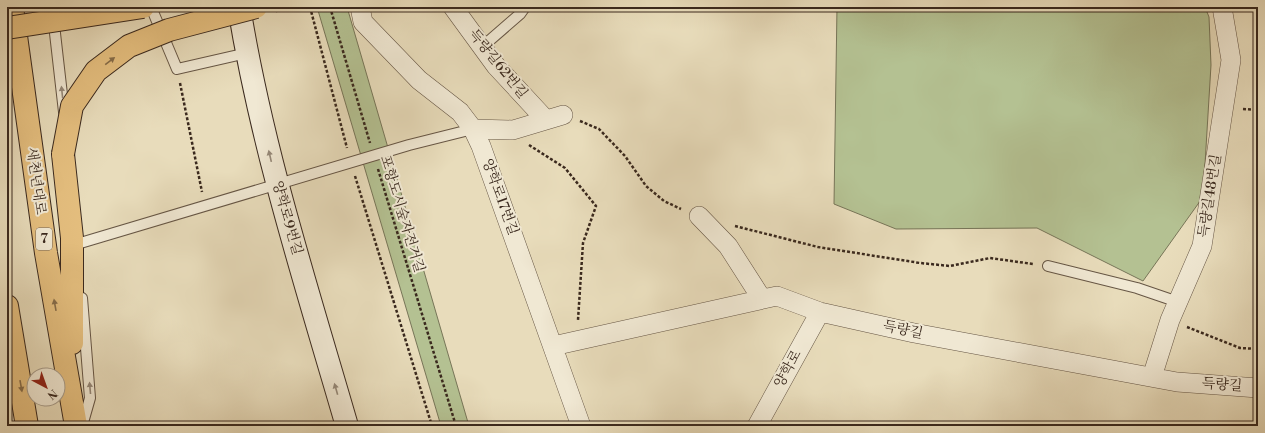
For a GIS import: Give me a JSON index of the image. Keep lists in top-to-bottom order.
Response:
{
  "streets": {
    "main road": ["새천년대로", "양학로9번길", "7"],
    "street": [
      "득량길62번길",
      "득량길48번길",
      "양학로17번길",
      "득량길",
      "양학로"
    ],
    "path": ["포항도시숲자전거길"]
  },
  "crossings": [
    ["득량길48번길", "득량길"],
    ["양학로17번길", "득량길"],
    ["득량길", "양학로"]
  ],
  "one_way": ["양학로9번길"],
  "north": "bottom right"
}
